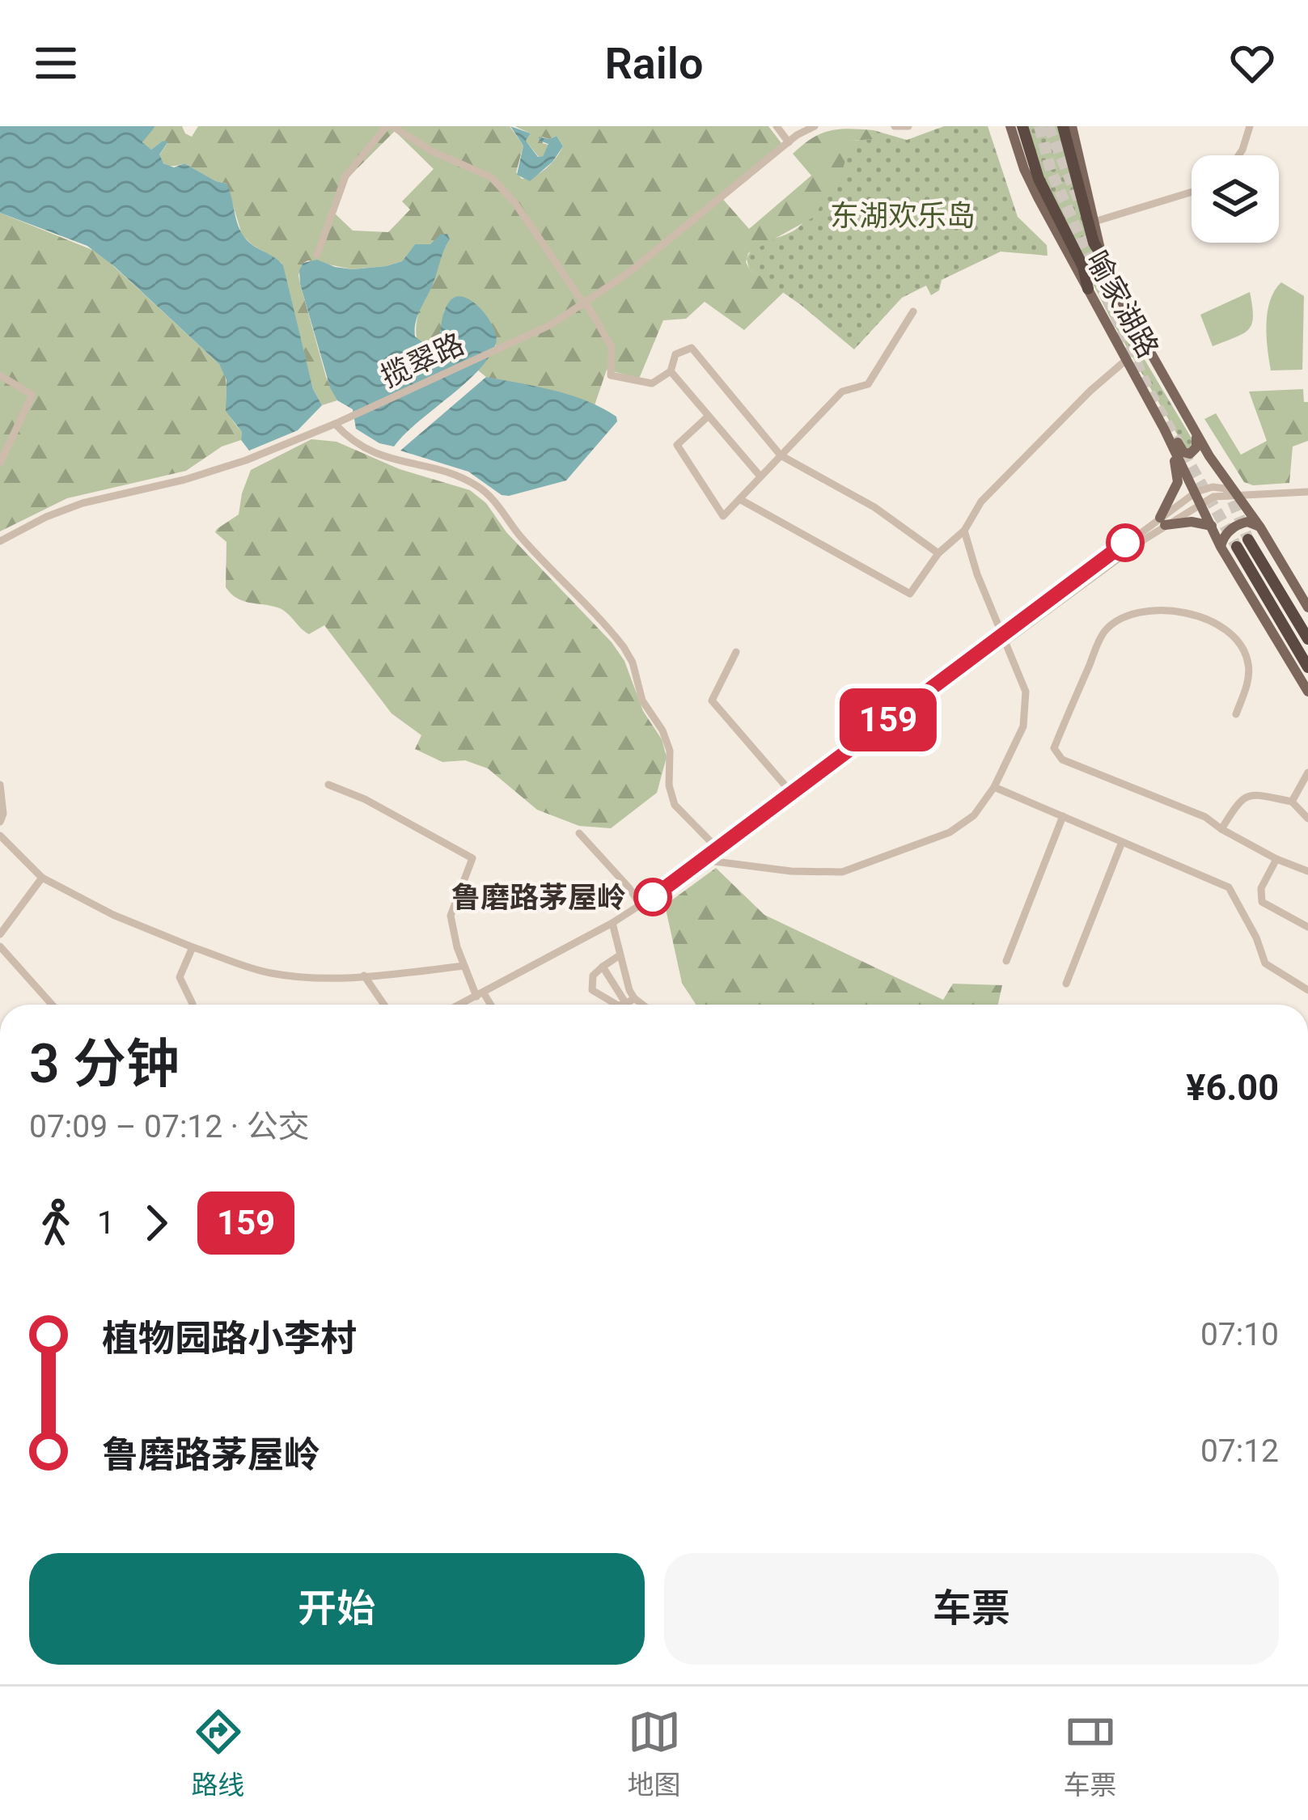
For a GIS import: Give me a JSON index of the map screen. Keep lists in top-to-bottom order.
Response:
{
  "streets": {
    "main road": ["喻家湖路"],
    "street": ["揽翠路"]
  },
  "parks": ["东湖欢乐岛"],
  "places": ["鲁磨路茅屋岭"],
  "lines": ["bus line 159"],
  "page": {
    "header": "Railo",
    "on_map": "159",
    "heading": ["3 分钟", "07:09 – 07:12 · 公交", "¥6.00"],
    "legs": ["1", "159"],
    "list": [
      {
        "name": "植物园路小李村",
        "value": "07:10"
      },
      {
        "name": "鲁磨路茅屋岭",
        "value": "07:12"
      }
    ],
    "buttons": ["开始", "车票"],
    "tabs": ["路线", "地图", "车票"]
  }
}
